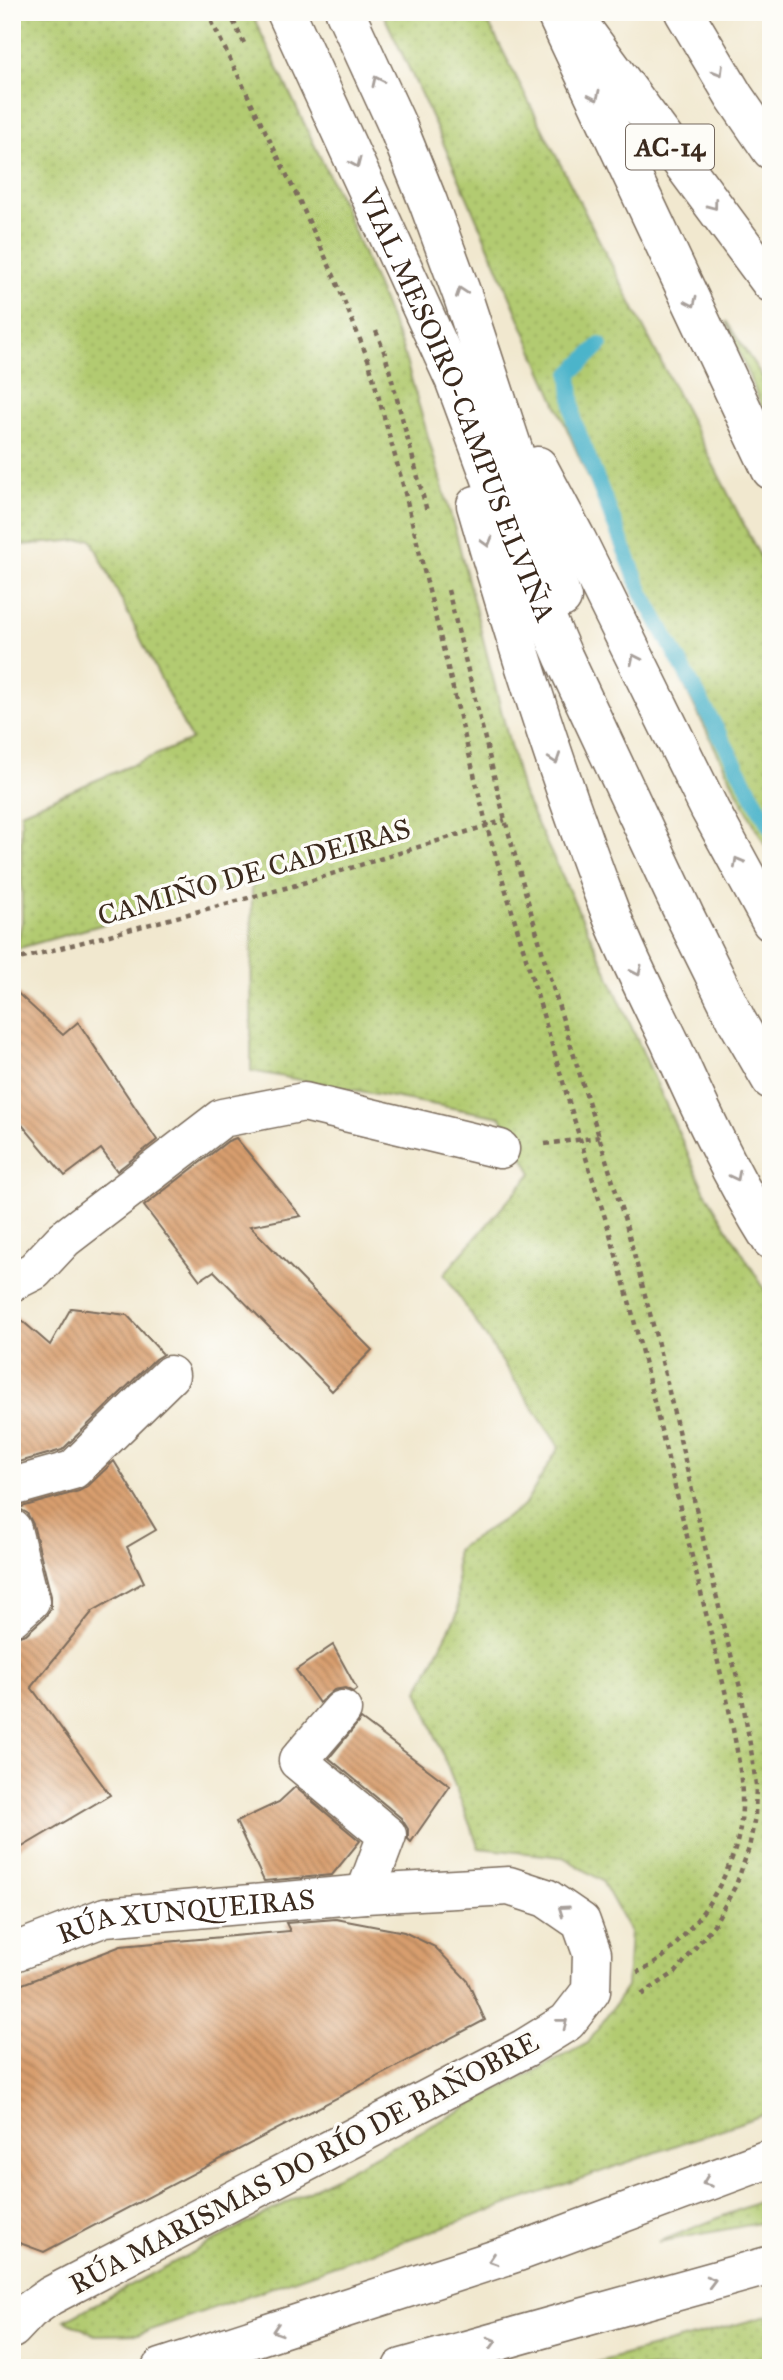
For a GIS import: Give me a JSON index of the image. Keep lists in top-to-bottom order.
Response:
{
  "streets": {
    "main road": [
      "AC-14",
      "VIAL MESOIRO-CAMPUS ELVIÑA",
      "RÚA XUNQUEIRAS",
      "RÚA MARISMAS DO RÍO DE BAÑOBRE"
    ],
    "path": ["CAMIÑO DE CADEIRAS"]
  },
  "crossings": [
    ["RÚA XUNQUEIRAS", "RÚA MARISMAS DO RÍO DE BAÑOBRE"]
  ],
  "one_way": ["RÚA XUNQUEIRAS"]
}
